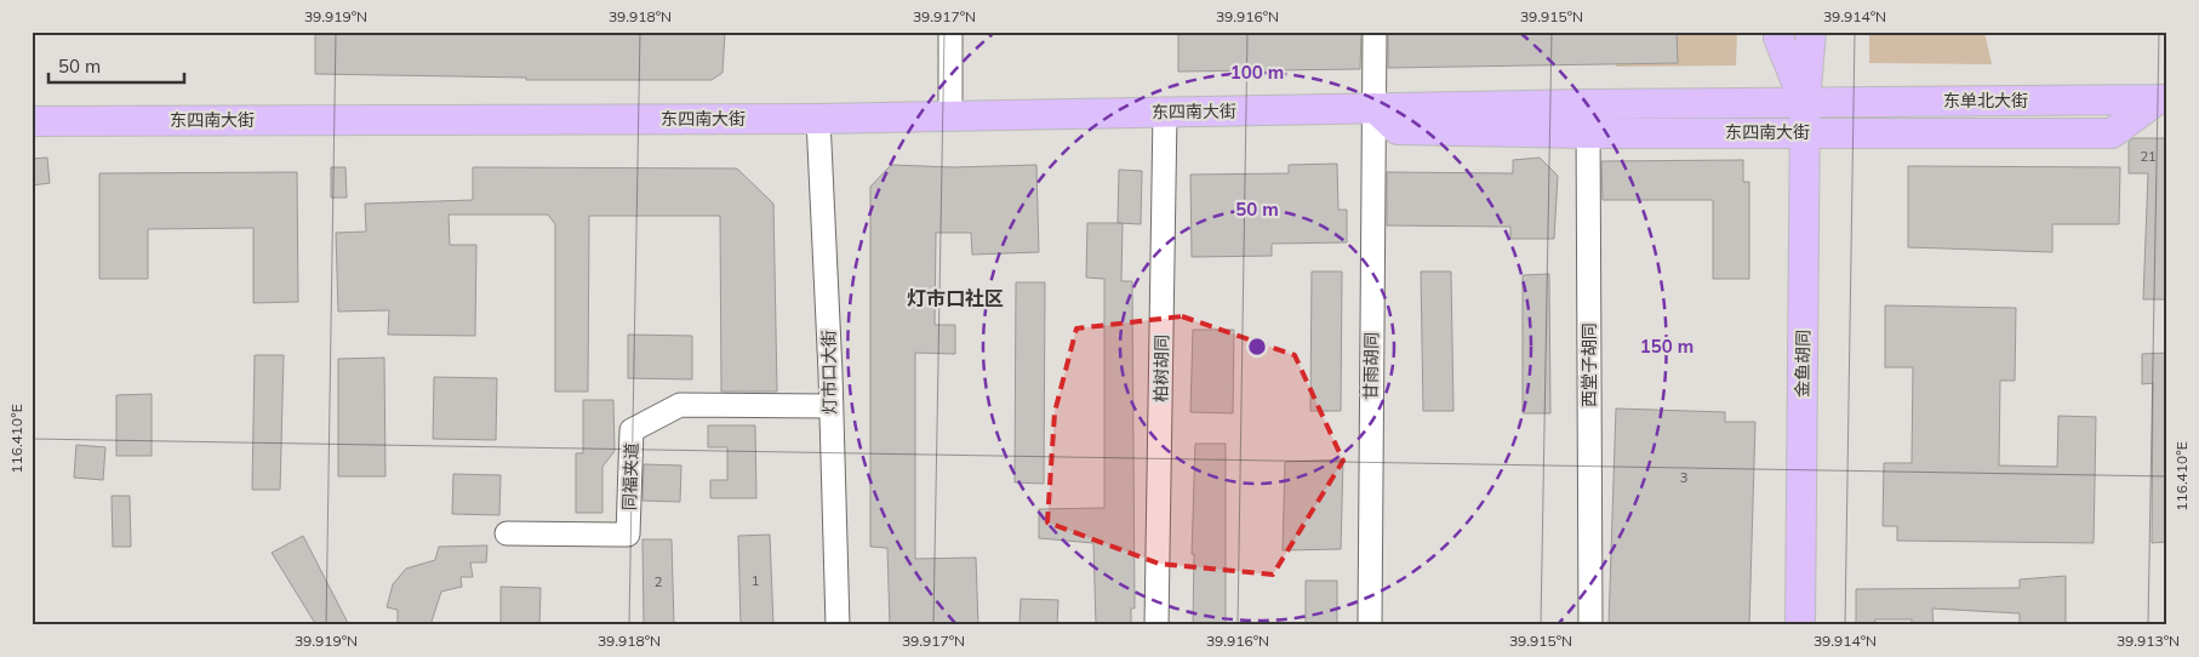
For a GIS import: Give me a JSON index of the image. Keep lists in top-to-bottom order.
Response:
{
  "streets": {
    "main road": ["东单北大街", "东四南大街", "金鱼胡同"],
    "street": [
      "西堂子胡同",
      "甘雨胡同",
      "柏树胡同",
      "灯市口大街",
      "同福夹道"
    ]
  },
  "crossings": [
    ["东单北大街", "东四南大街"],
    ["东单北大街", "金鱼胡同"],
    ["东四南大街", "金鱼胡同"],
    ["东四南大街", "西堂子胡同"],
    ["东四南大街", "甘雨胡同"],
    ["东四南大街", "柏树胡同"],
    ["东四南大街", "灯市口大街"],
    ["灯市口大街", "同福夹道"]
  ],
  "districts": ["灯市口社区"],
  "house_numbers": [
    "21",
    "3",
    "1",
    "2"
  ],
  "scale_bar": "50 m",
  "coordinates": [
    "39.919°N",
    "39.918°N",
    "39.917°N",
    "39.916°N",
    "39.915°N",
    "39.914°N",
    "116.410°E",
    "39.913°N"
  ],
  "rings": ["100 m", "50 m", "150 m"]
}
